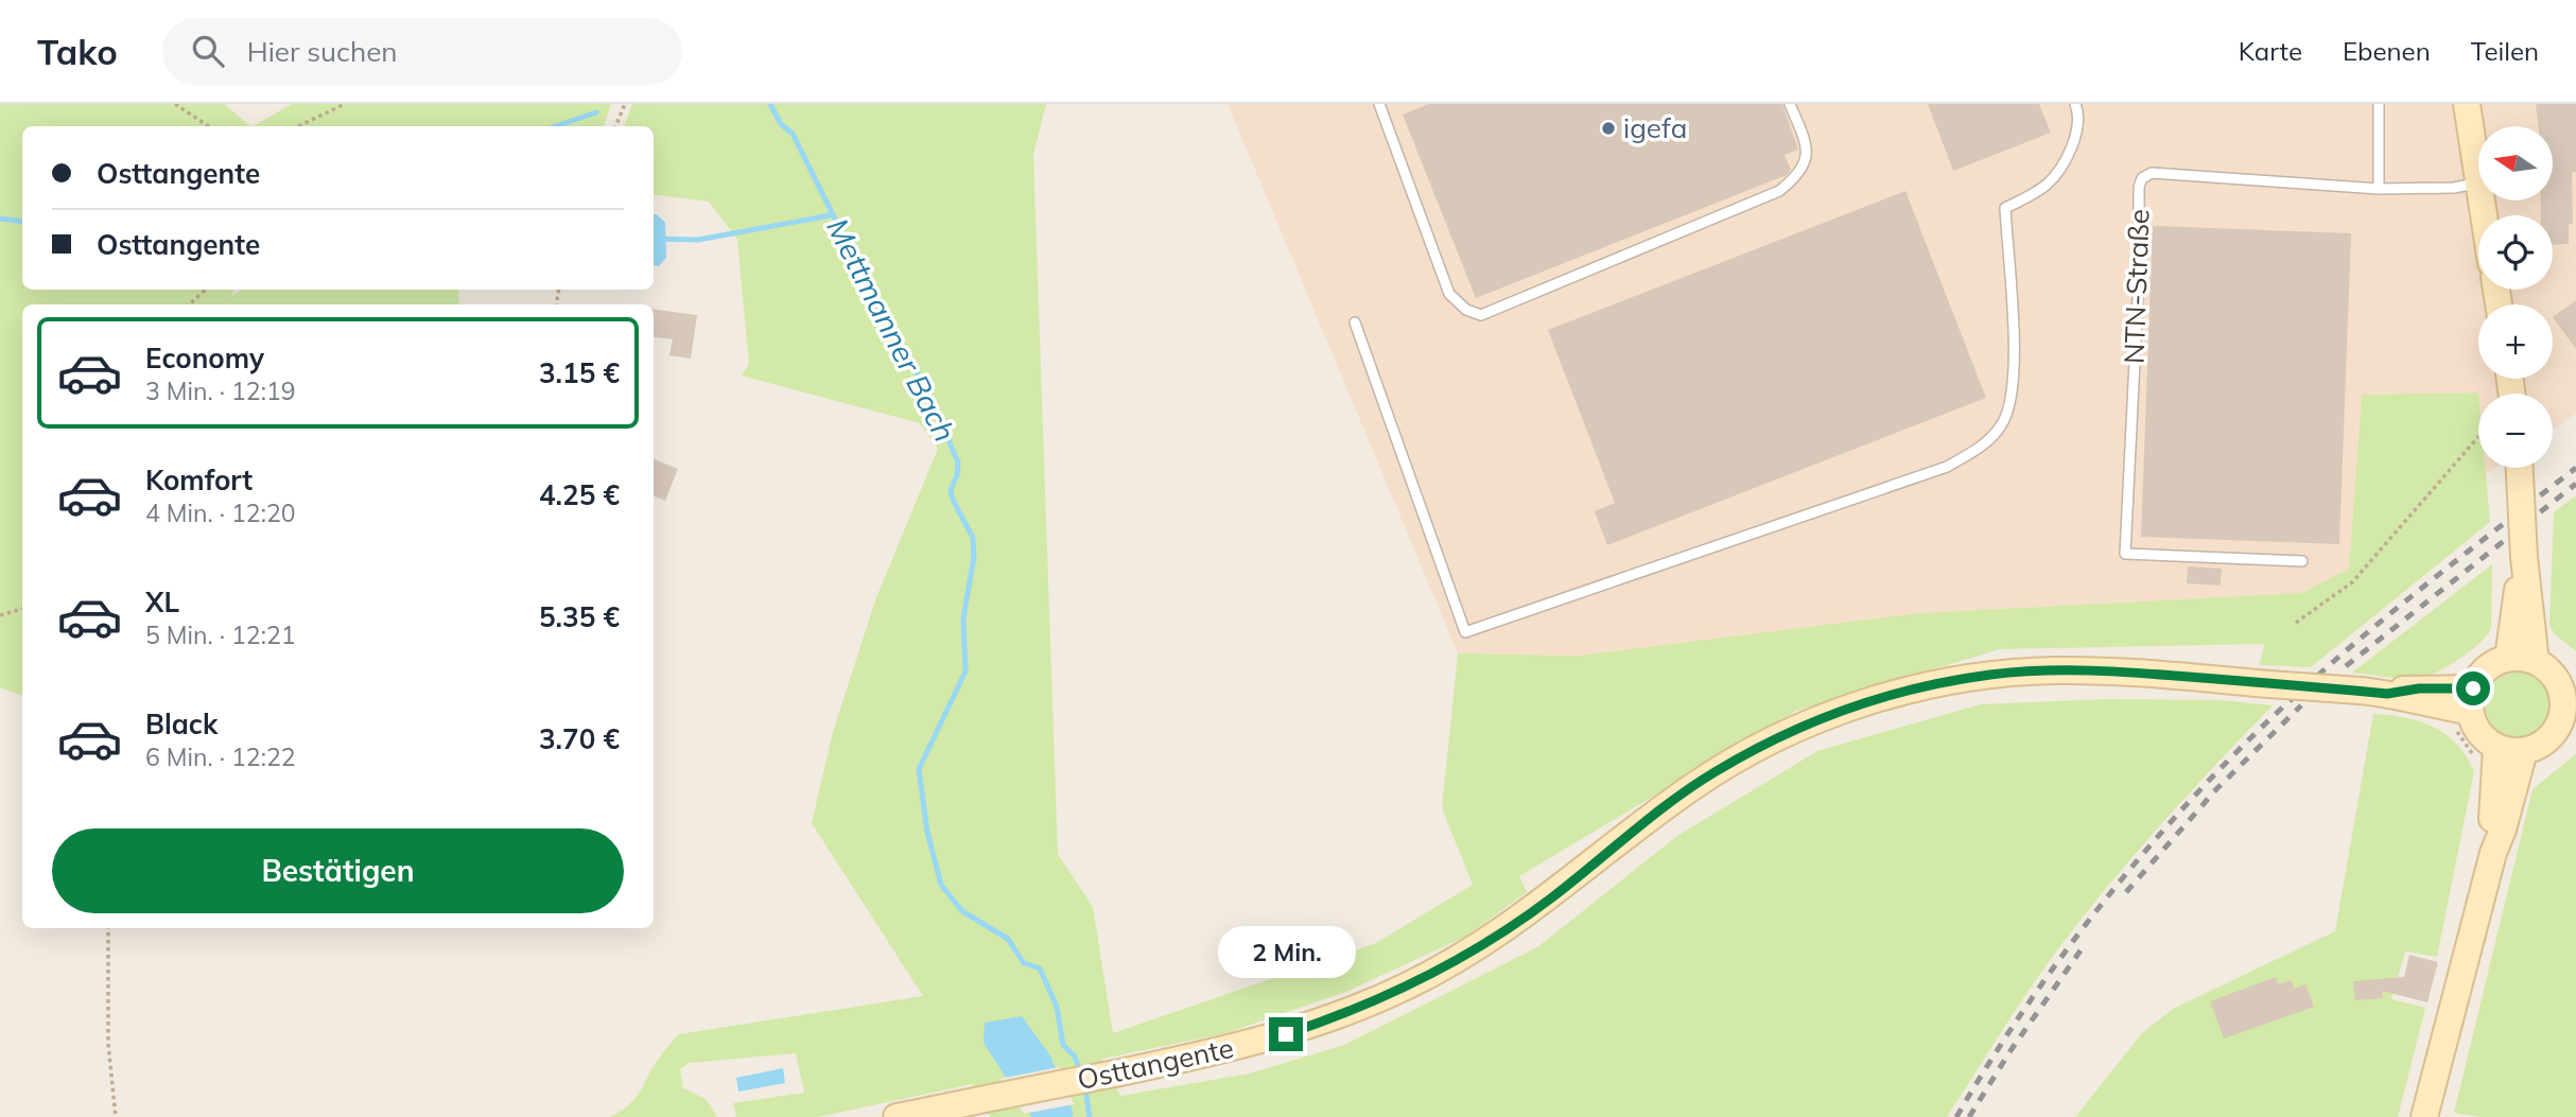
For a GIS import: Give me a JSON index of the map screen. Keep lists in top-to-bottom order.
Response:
{
  "streets": {
    "main road": ["Osttangente"],
    "lane": ["NTN-Straße"]
  },
  "water": ["Mettmanner Bach"],
  "places": ["igefa"],
  "north": "left",
  "page": {
    "header": "Tako",
    "search": "Hier suchen",
    "nav": ["Karte", "Ebenen", "Teilen"],
    "map_buttons": ["+", "−"],
    "banner": ["Osttangente", "Osttangente"],
    "list": [
      {
        "name": "Economy",
        "note": "3 Min. · 12:19",
        "value": "3.15 €"
      },
      {
        "name": "Komfort",
        "note": "4 Min. · 12:20",
        "value": "4.25 €"
      },
      {
        "name": "XL",
        "note": "5 Min. · 12:21",
        "value": "5.35 €"
      },
      {
        "name": "Black",
        "note": "6 Min. · 12:22",
        "value": "3.70 €"
      }
    ],
    "buttons": "Bestätigen",
    "bubble": "2 Min."
  }
}
